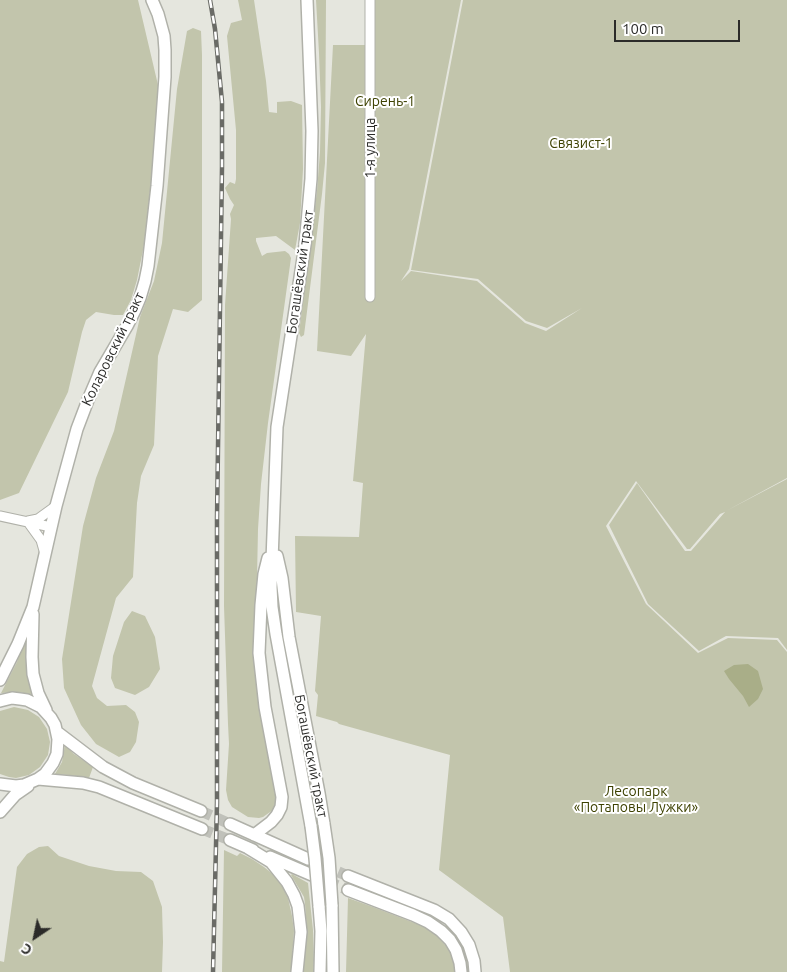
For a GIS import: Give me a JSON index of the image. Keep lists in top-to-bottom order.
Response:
{
  "streets": {
    "main road": ["Богашёвский тракт", "Коларовский тракт"],
    "street": ["1-я улица"]
  },
  "parks": ["Сирень-1", "Связист-1", "Лесопарк «Потаповы Лужки»"],
  "scale_bar": "100 m",
  "north": "bottom left"
}
